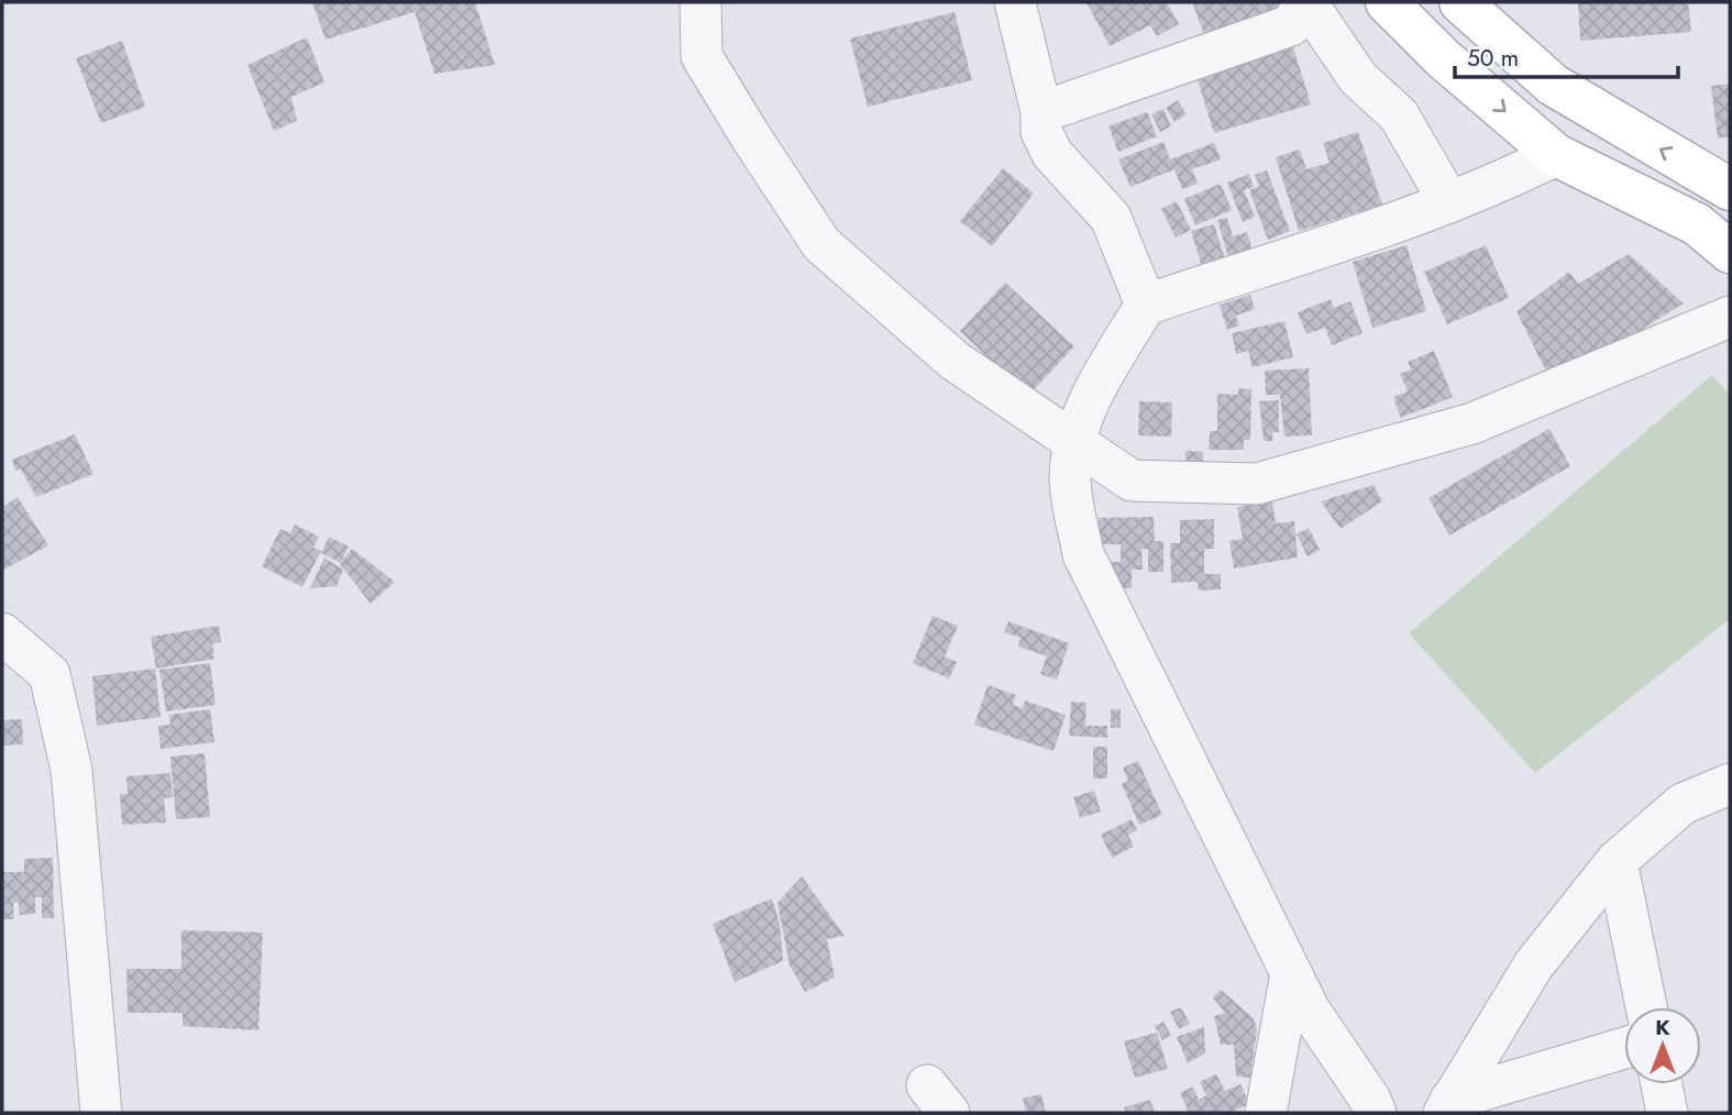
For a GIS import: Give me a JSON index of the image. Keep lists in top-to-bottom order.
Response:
{
  "scale_bar": "50 m",
  "north": "top"
}
